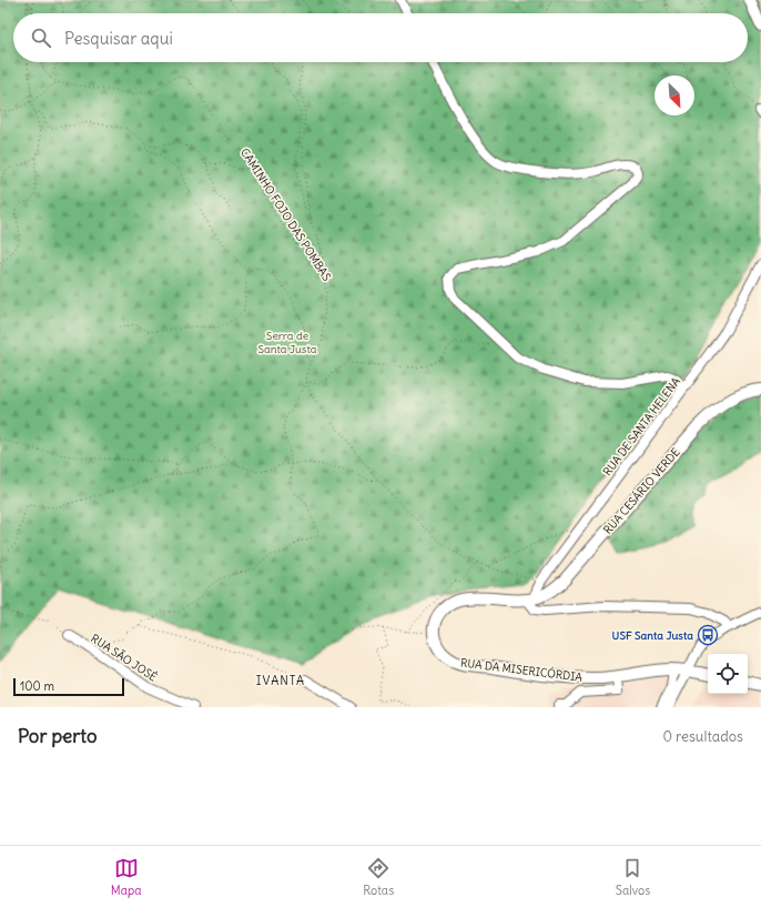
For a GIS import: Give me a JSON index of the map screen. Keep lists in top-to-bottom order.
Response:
{
  "streets": {
    "main road": ["RUA CESÁRIO VERDE", "RUA DA MISERICÓRDIA"],
    "street": ["RUA DE SANTA HELENA", "RUA SÃO JOSÉ"],
    "path": ["CAMINHO FOJO DAS POMBAS"]
  },
  "crossings": [
    ["RUA DE SANTA HELENA", "RUA CESÁRIO VERDE"]
  ],
  "districts": ["IVANTA"],
  "parks": ["Serra de Santa Justa"],
  "places": {
    "bus stop": ["USF Santa Justa"]
  },
  "scale_bar": "100 m",
  "north": "bottom right",
  "page": {
    "search": "Pesquisar aqui",
    "scale": "100 m",
    "heading": ["Por perto", "0 resultados"],
    "nav": ["Mapa", "Rotas", "Salvos"]
  }
}
